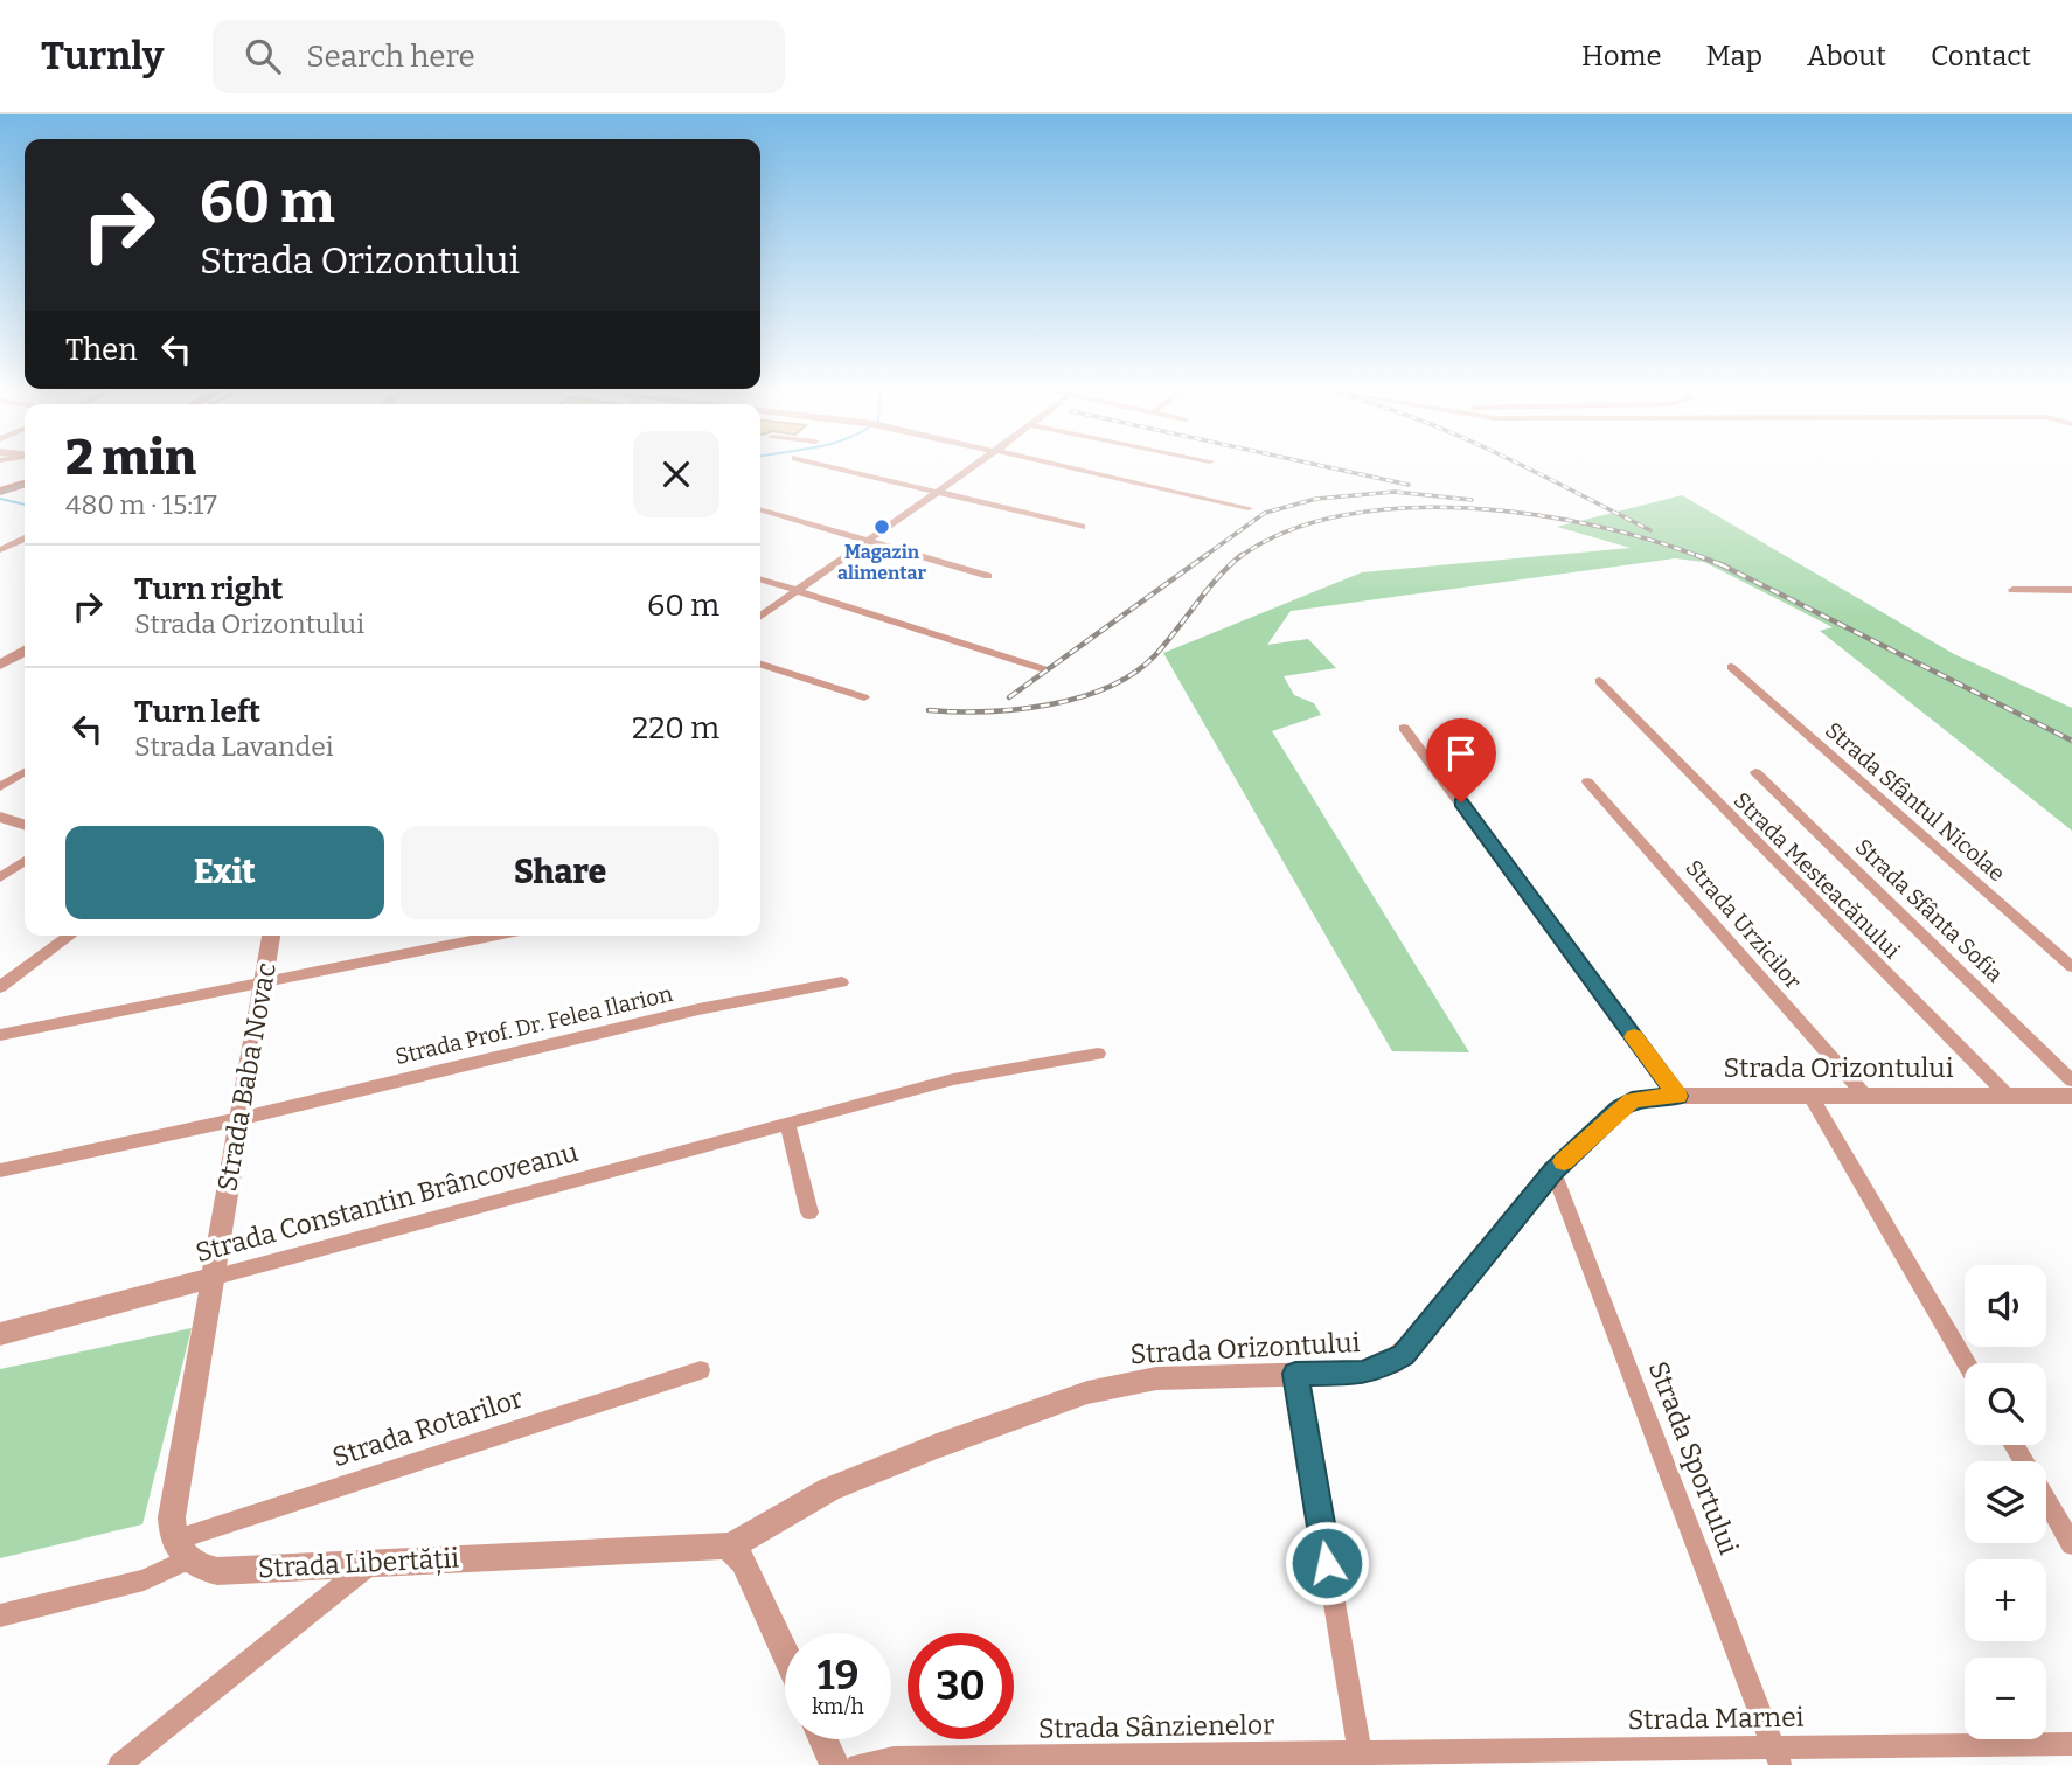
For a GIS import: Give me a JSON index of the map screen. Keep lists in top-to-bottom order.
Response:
{
  "streets": {
    "street": [
      "Strada Sfântul Nicolae",
      "Strada Mesteacănului",
      "Strada Sfânta Sofia",
      "Strada Urzicilor",
      "Strada Prof. Dr. Felea Ilarion",
      "Strada Orizontului",
      "Strada Baba Novac",
      "Strada Constantin Brâncoveanu",
      "Strada Rotarilor",
      "Strada Sportului",
      "Strada Libertății",
      "Strada Marnei",
      "Strada Sânzienelor"
    ]
  },
  "crossings": [
    ["Strada Mesteacănului", "Strada Orizontului"],
    ["Strada Urzicilor", "Strada Orizontului"],
    ["Strada Prof. Dr. Felea Ilarion", "Strada Baba Novac"],
    ["Strada Orizontului", "Strada Sportului"],
    ["Strada Orizontului", "Strada Libertății"],
    ["Strada Baba Novac", "Strada Constantin Brâncoveanu"],
    ["Strada Baba Novac", "Strada Rotarilor"],
    ["Strada Baba Novac", "Strada Libertății"],
    ["Strada Rotarilor", "Strada Libertății"],
    ["Strada Sportului", "Strada Marnei"],
    ["Strada Marnei", "Strada Sânzienelor"]
  ],
  "places": ["Magazin alimentar"],
  "page": {
    "header": "Turnly",
    "search": "Search here",
    "nav": [
      "Home",
      "Map",
      "About",
      "Contact"
    ],
    "turn": ["60 m", "Strada Orizontului"],
    "then": "Then",
    "heading": ["2 min", "480 m · 15:17"],
    "list": [
      {
        "name": "Turn right",
        "note": "Strada Orizontului",
        "value": "60 m"
      },
      {
        "name": "Turn left",
        "note": "Strada Lavandei",
        "value": "220 m"
      }
    ],
    "buttons": ["Exit", "Share"],
    "map_buttons": ["+", "−"],
    "speed": "19 km/h",
    "limit": "30"
  }
}
